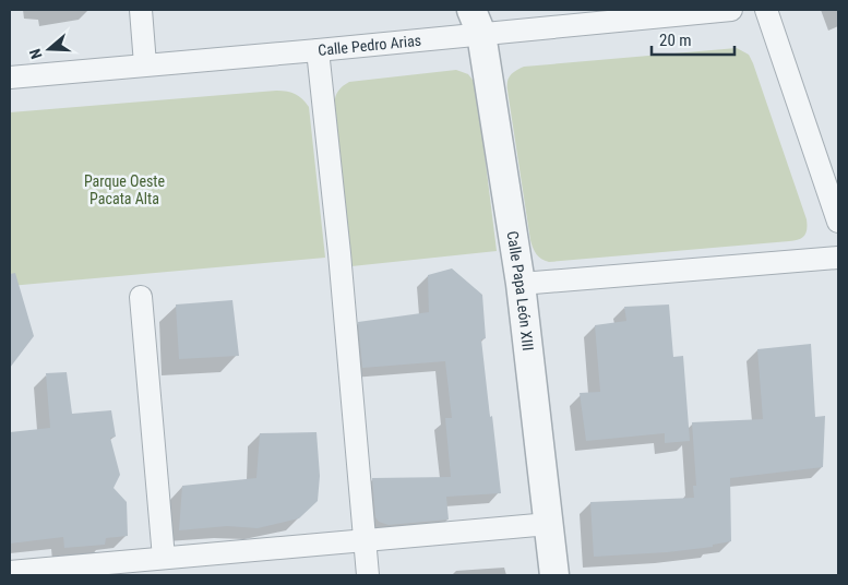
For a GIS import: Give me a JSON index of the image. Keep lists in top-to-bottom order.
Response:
{
  "streets": {
    "street": ["Calle Pedro Arias", "Calle Papa León XIII"]
  },
  "crossings": [
    ["Calle Pedro Arias", "Calle Papa León XIII"]
  ],
  "parks": ["Parque Oeste Pacata Alta"],
  "scale_bar": "20 m",
  "north": "left"
}
